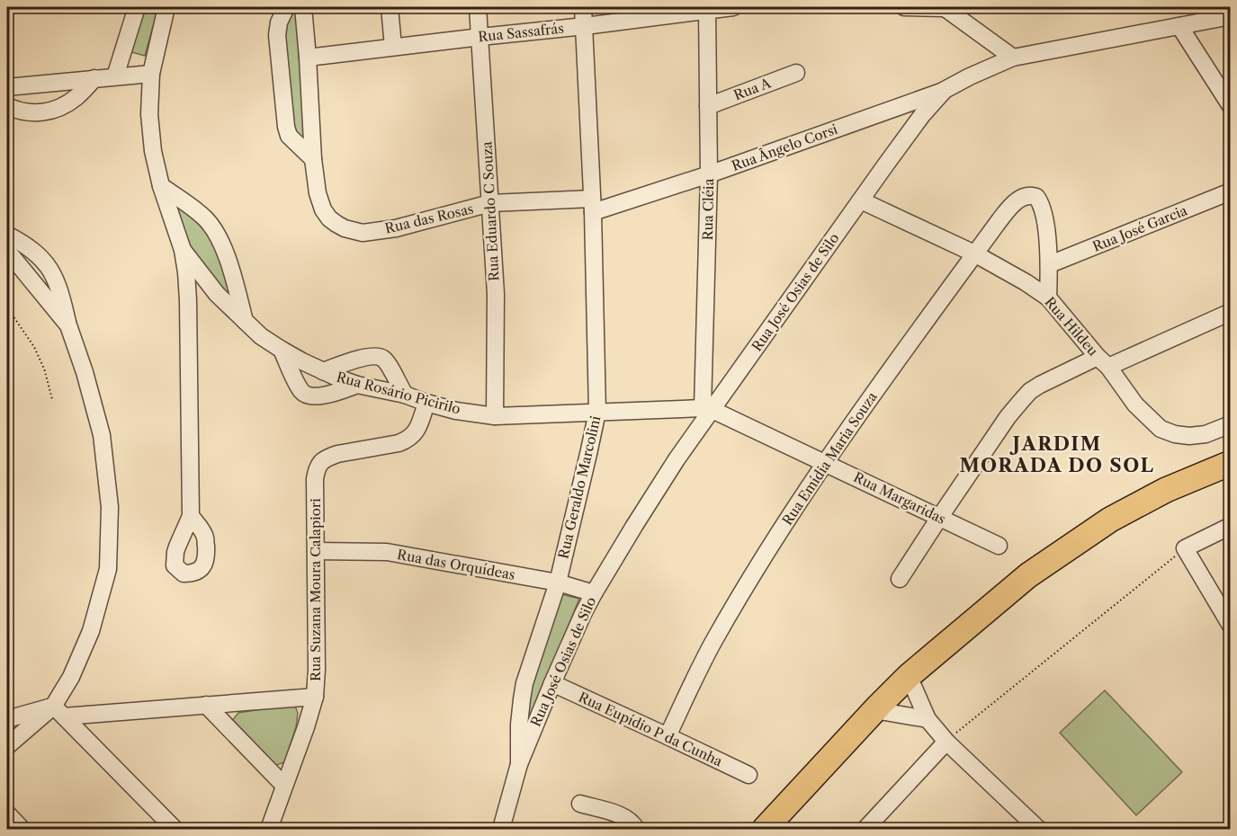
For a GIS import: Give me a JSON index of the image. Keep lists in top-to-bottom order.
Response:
{
  "streets": {
    "street": [
      "Rua Sassafrás",
      "Rua A",
      "Rua Ângelo Corsi",
      "Rua Cléia",
      "Rua Eduardo C Souza",
      "Rua das Rosas",
      "Rua José Garcia",
      "Rua José Osias de Silo",
      "Rua Hildeu",
      "Rua Rosário Picirilo",
      "Rua Emídia Maria Souza",
      "Rua Geraldo Marcolini",
      "Rua Margaridas",
      "Rua das Orquídeas",
      "Rua Suzana Moura Calapiori",
      "Rua Eupídio P da Cunha"
    ]
  },
  "crossings": [
    ["Rua Sassafrás", "Rua Cléia"],
    ["Rua Sassafrás", "Rua Eduardo C Souza"],
    ["Rua Sassafrás", "Rua das Rosas"],
    ["Rua Sassafrás", "Rua Geraldo Marcolini"],
    ["Rua A", "Rua Cléia"],
    ["Rua Ângelo Corsi", "Rua Cléia"],
    ["Rua Ângelo Corsi", "Rua das Rosas"],
    ["Rua Ângelo Corsi", "Rua José Osias de Silo"],
    ["Rua Ângelo Corsi", "Rua Geraldo Marcolini"],
    ["Rua Cléia", "Rua José Osias de Silo"],
    ["Rua Cléia", "Rua Rosário Picirilo"],
    ["Rua Cléia", "Rua Margaridas"],
    ["Rua Eduardo C Souza", "Rua das Rosas"],
    ["Rua Eduardo C Souza", "Rua Rosário Picirilo"],
    ["Rua das Rosas", "Rua Geraldo Marcolini"],
    ["Rua José Garcia", "Rua Emídia Maria Souza"],
    ["Rua José Osias de Silo", "Rua Hildeu"],
    ["Rua José Osias de Silo", "Rua Rosário Picirilo"],
    ["Rua José Osias de Silo", "Rua Geraldo Marcolini"],
    ["Rua José Osias de Silo", "Rua Margaridas"],
    ["Rua José Osias de Silo", "Rua das Orquídeas"],
    ["Rua José Osias de Silo", "Rua Eupídio P da Cunha"],
    ["Rua Hildeu", "Rua Emídia Maria Souza"],
    ["Rua Rosário Picirilo", "Rua Geraldo Marcolini"],
    ["Rua Rosário Picirilo", "Rua Margaridas"],
    ["Rua Rosário Picirilo", "Rua Suzana Moura Calapiori"],
    ["Rua Emídia Maria Souza", "Rua Margaridas"],
    ["Rua Emídia Maria Souza", "Rua Eupídio P da Cunha"],
    ["Rua Geraldo Marcolini", "Rua das Orquídeas"],
    ["Rua das Orquídeas", "Rua Suzana Moura Calapiori"]
  ],
  "districts": ["JARDIM MORADA DO SOL"]
}
